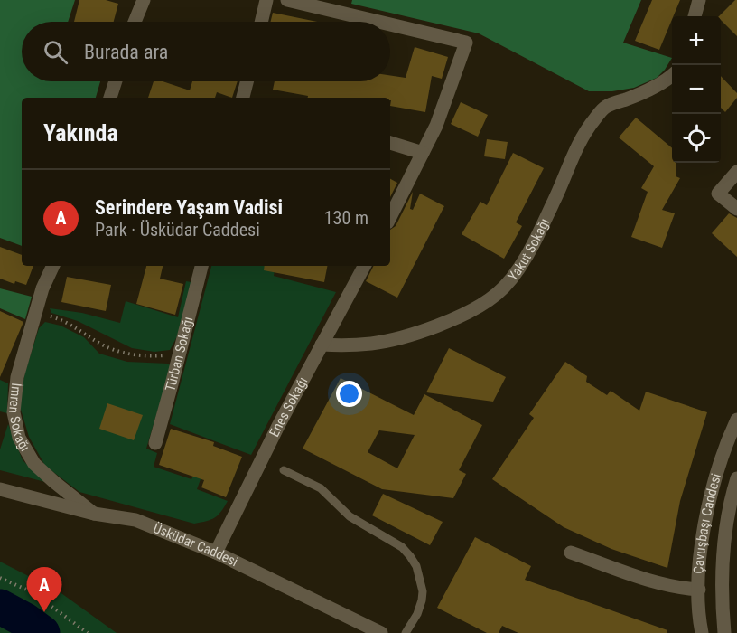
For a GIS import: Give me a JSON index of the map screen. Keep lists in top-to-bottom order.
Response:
{
  "streets": {
    "street": [
      "Yakut Sokağı",
      "Türban Sokağı",
      "Enes Sokağı",
      "İmren Sokağı",
      "Çavuşbaşı Caddesi",
      "Üsküdar Caddesi"
    ]
  },
  "crossings": [
    ["Yakut Sokağı", "Enes Sokağı"],
    ["Enes Sokağı", "Üsküdar Caddesi"],
    ["İmren Sokağı", "Üsküdar Caddesi"]
  ],
  "page": {
    "map_buttons": ["+", "−"],
    "search": "Burada ara",
    "heading": "Yakında",
    "list": [
      {
        "mark": "A",
        "name": "Serindere Yaşam Vadisi",
        "note": "Park · Üsküdar Caddesi",
        "value": "130 m"
      }
    ],
    "pins": "A"
  }
}
